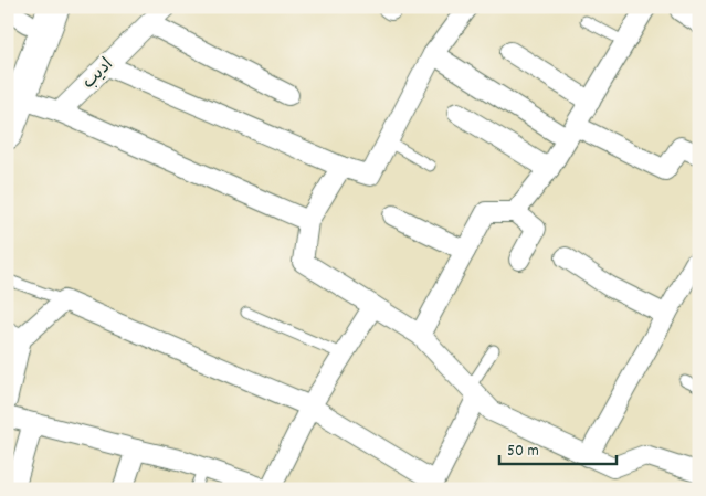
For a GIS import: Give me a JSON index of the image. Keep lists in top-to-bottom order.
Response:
{
  "streets": {
    "street": ["ادیب"]
  },
  "scale_bar": "50 m"
}
